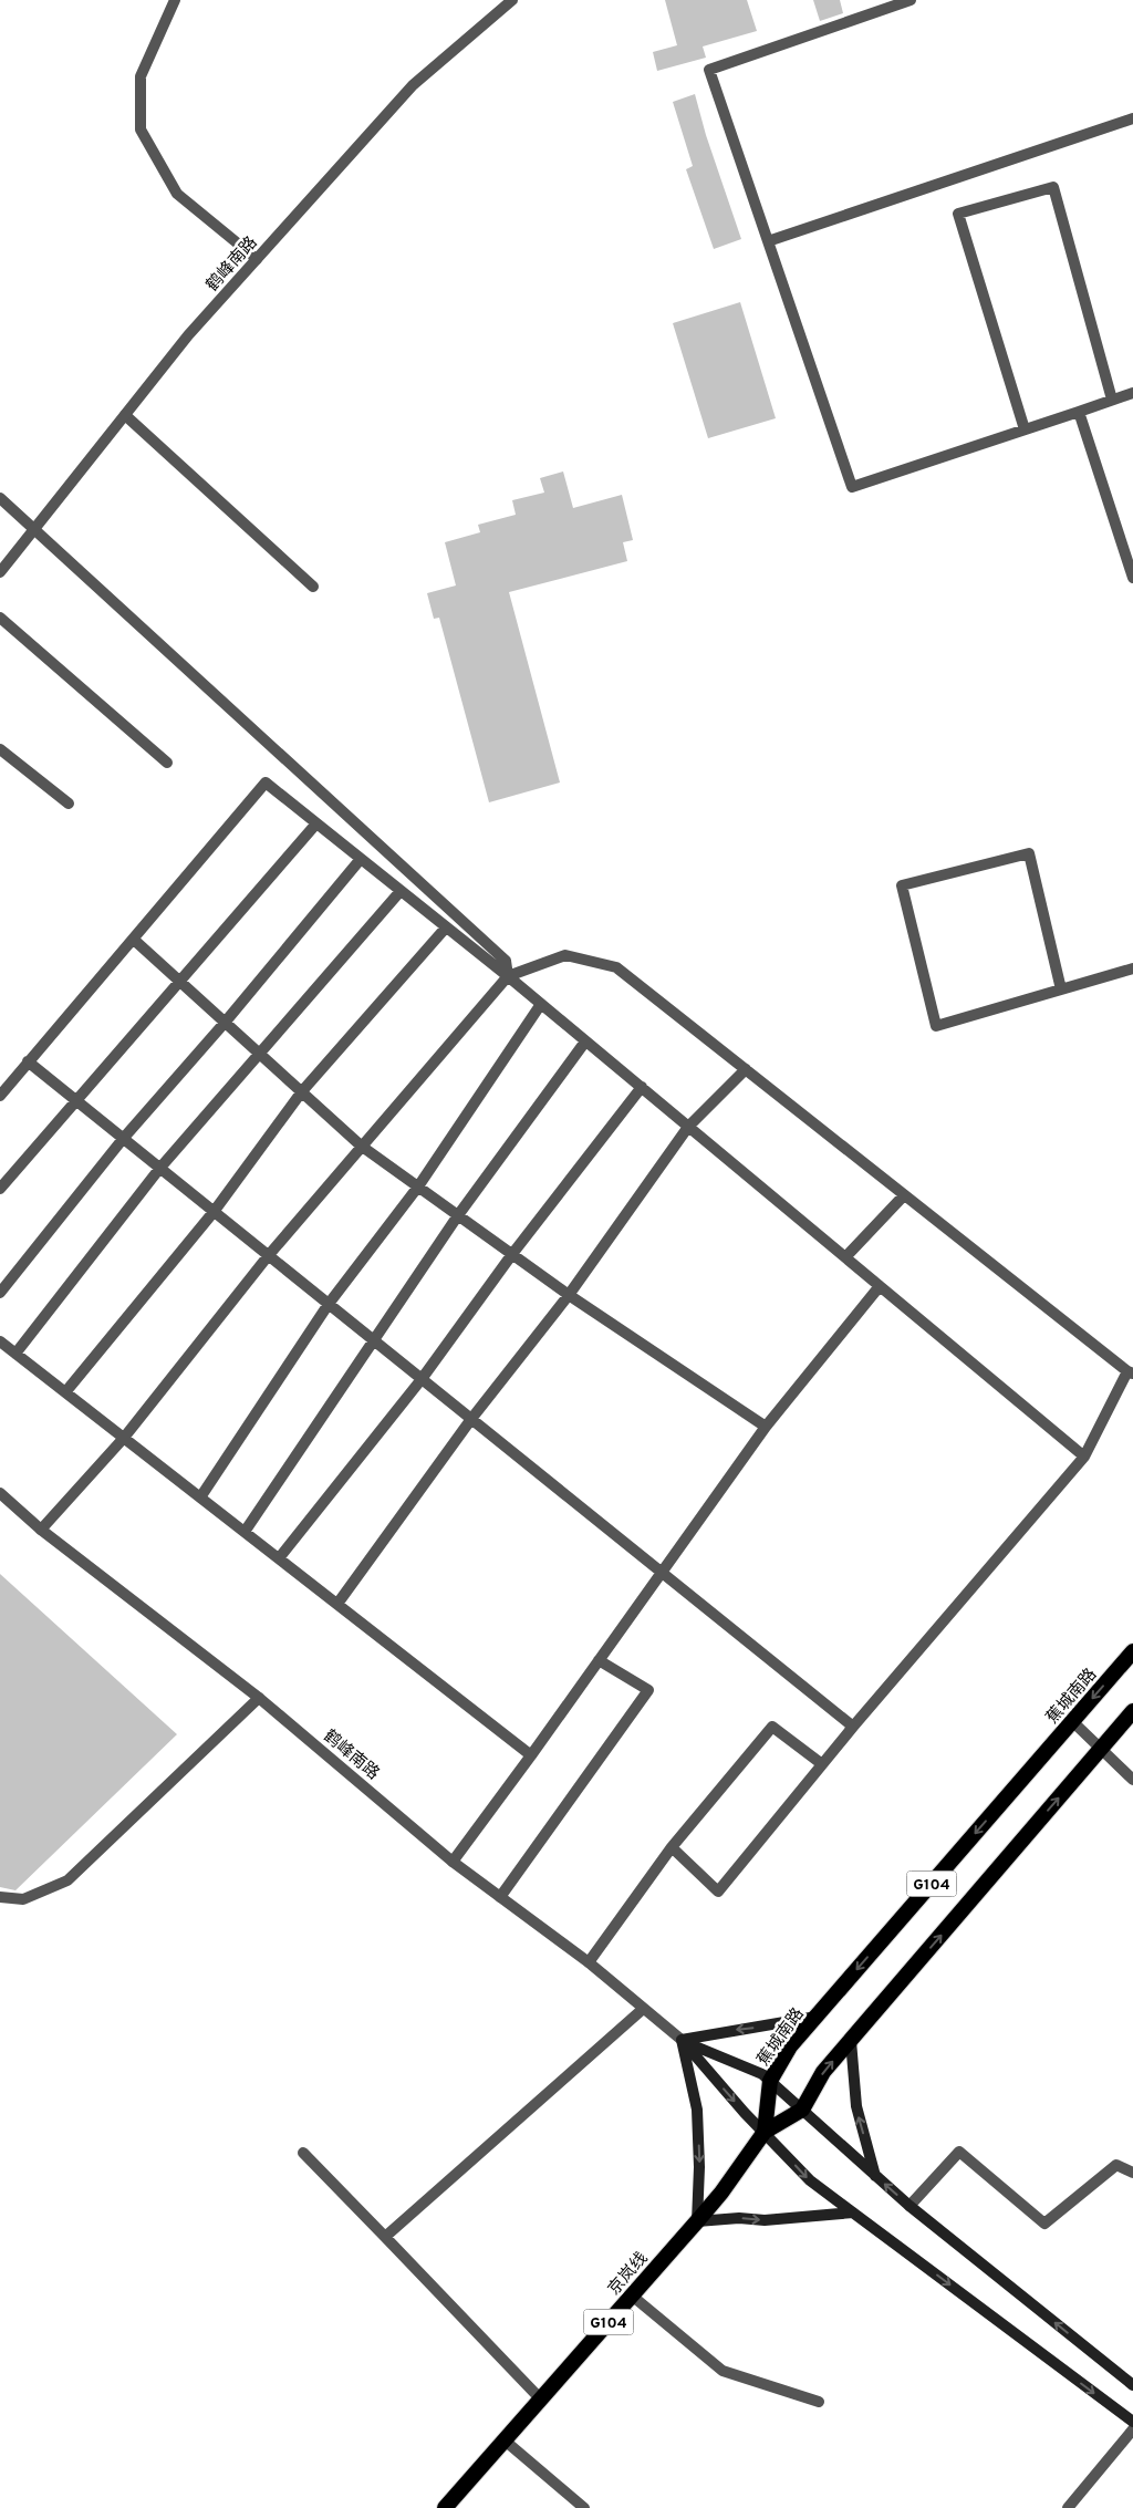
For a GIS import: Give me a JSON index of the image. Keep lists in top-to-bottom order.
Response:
{
  "streets": {
    "highway": ["蕉城南路", "G104", "京岚线"],
    "street": ["鹤峰南路"]
  },
  "crossings": [
    ["蕉城南路", "G104"],
    ["蕉城南路", "京岚线"],
    ["G104", "京岚线"]
  ]
}
